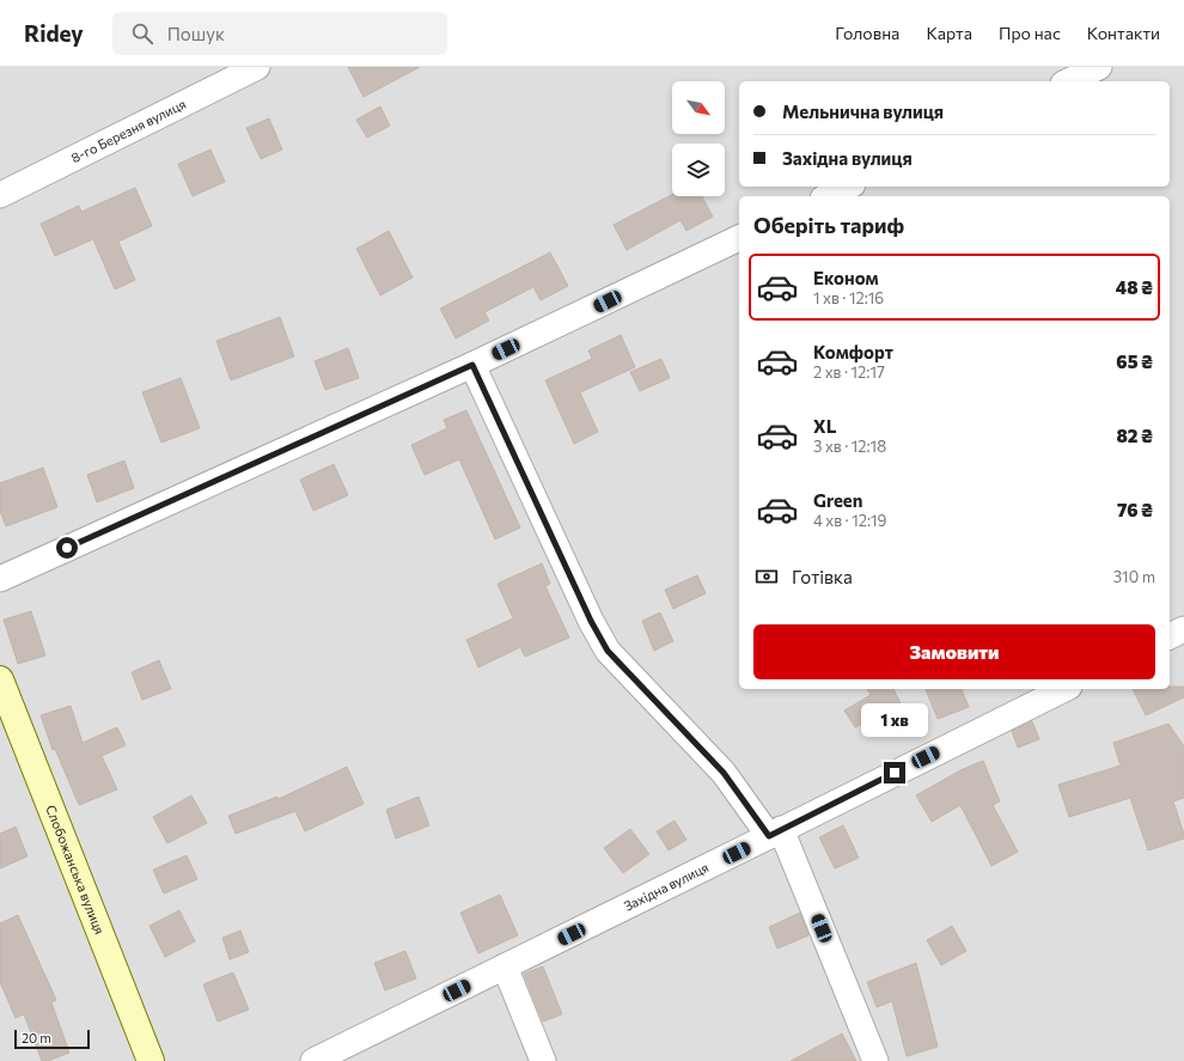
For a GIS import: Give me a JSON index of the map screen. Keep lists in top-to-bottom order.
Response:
{
  "streets": {
    "street": ["8-го Березня вулиця", "Слобожанська вулиця", "Західна вулиця"]
  },
  "scale_bar": "20 m",
  "north": "bottom right",
  "page": {
    "header": "Ridey",
    "search": "Пошук",
    "nav": [
      "Головна",
      "Карта",
      "Про нас",
      "Контакти"
    ],
    "banner": ["Мельнична вулиця", "Західна вулиця"],
    "heading": "Оберіть тариф",
    "list": [
      {
        "name": "Економ",
        "note": "1 хв · 12:16",
        "value": "48 ₴"
      },
      {
        "name": "Комфорт",
        "note": "2 хв · 12:17",
        "value": "65 ₴"
      },
      {
        "name": "XL",
        "note": "3 хв · 12:18",
        "value": "82 ₴"
      },
      {
        "name": "Green",
        "note": "4 хв · 12:19",
        "value": "76 ₴"
      }
    ],
    "pay": ["Готівка", "310 m"],
    "buttons": "Замовити",
    "bubble": "1 хв",
    "scale": "20 m"
  }
}
